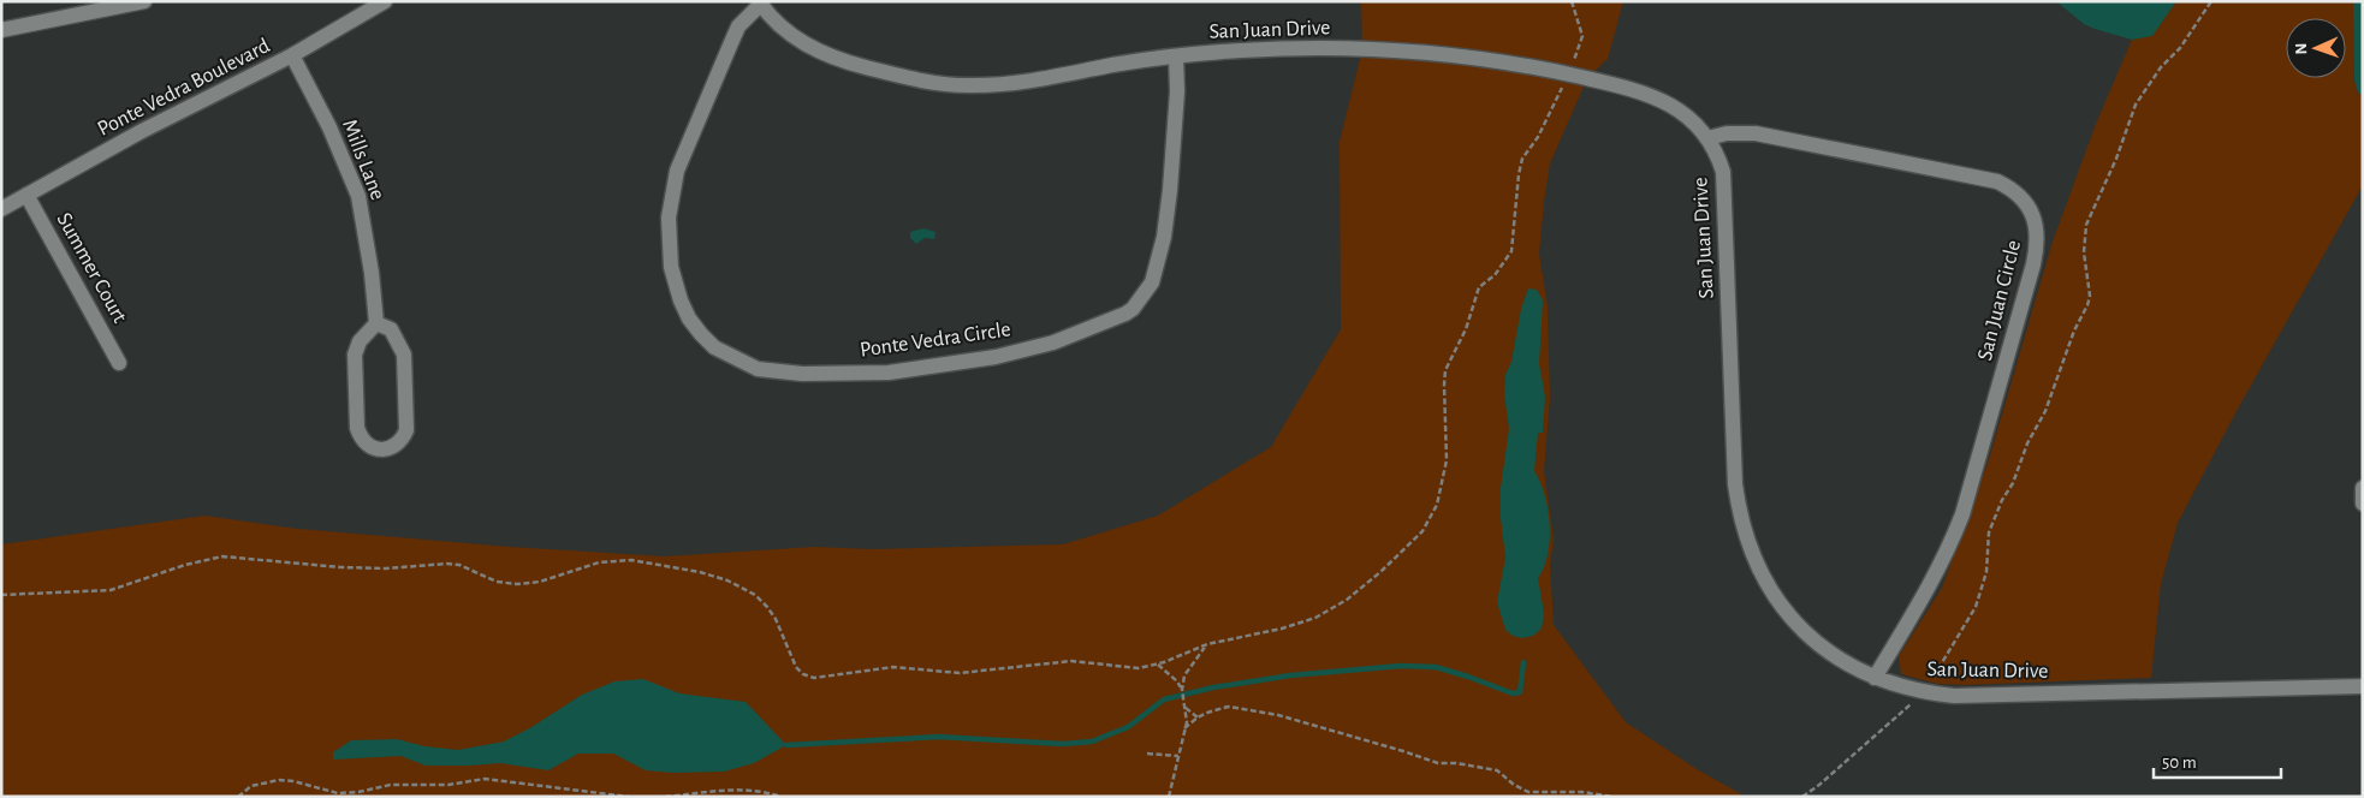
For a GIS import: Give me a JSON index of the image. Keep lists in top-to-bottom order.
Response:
{
  "streets": {
    "street": [
      "San Juan Drive",
      "Ponte Vedra Boulevard",
      "Mills Lane",
      "Summer Court",
      "San Juan Circle",
      "Ponte Vedra Circle"
    ]
  },
  "crossings": [
    ["San Juan Drive", "San Juan Circle"],
    ["San Juan Drive", "Ponte Vedra Circle"],
    ["Ponte Vedra Boulevard", "Mills Lane"],
    ["Ponte Vedra Boulevard", "Summer Court"]
  ],
  "scale_bar": "50 m",
  "north": "left"
}
